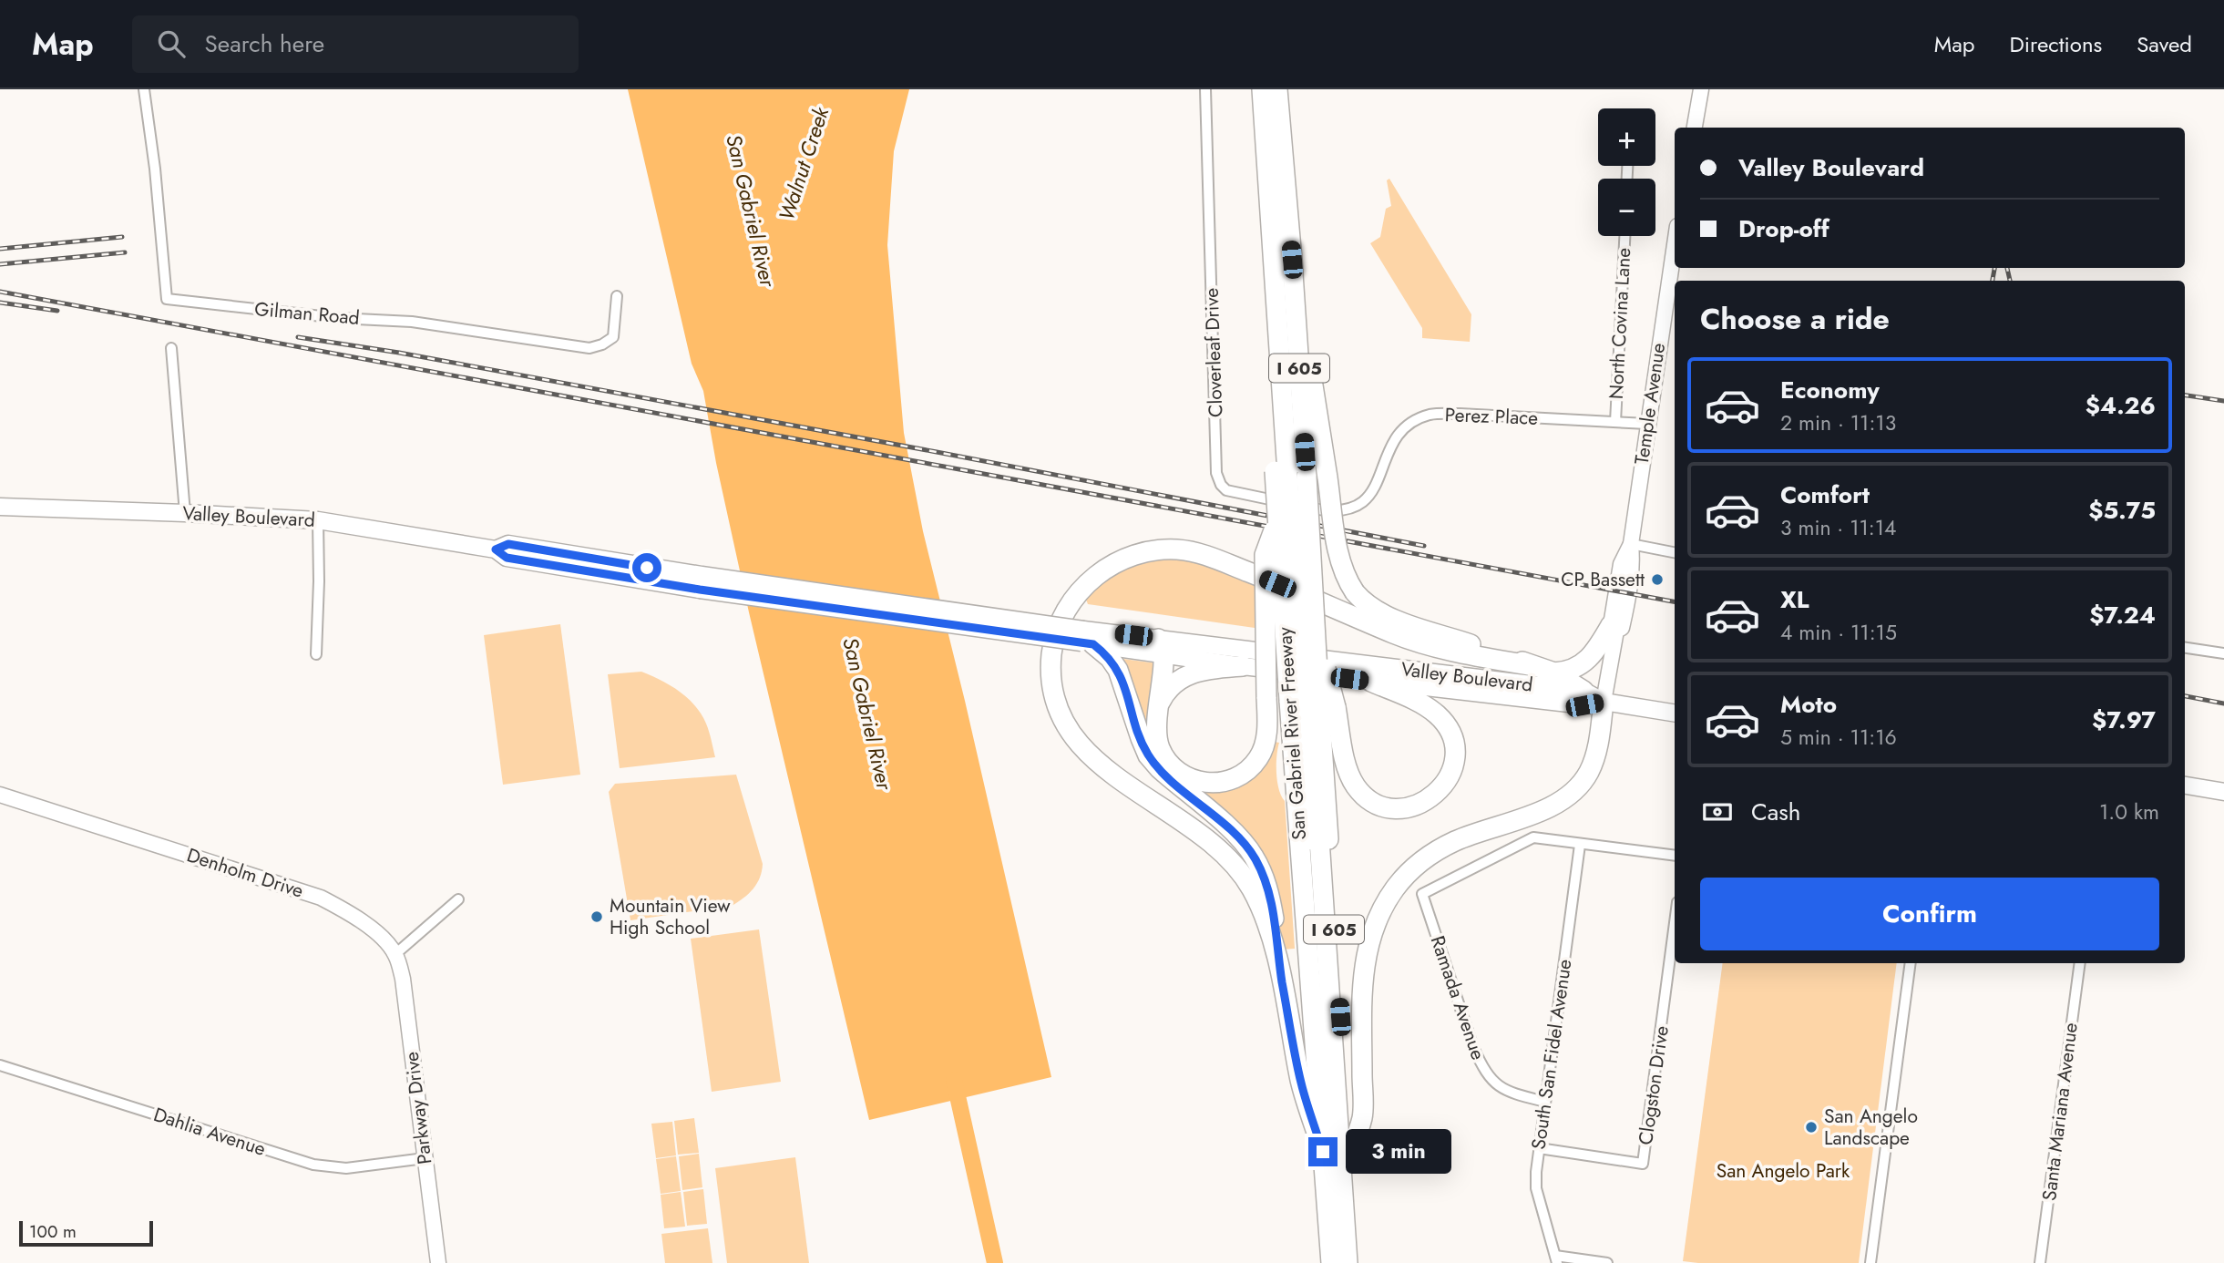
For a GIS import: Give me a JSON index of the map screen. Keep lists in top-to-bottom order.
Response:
{
  "streets": {
    "highway": ["I 605", "San Gabriel River Freeway"],
    "main road": ["Valley Boulevard"],
    "street": [
      "Gilman Road",
      "North Covina Lane",
      "Cloverleaf Drive",
      "Temple Avenue",
      "Perez Place",
      "Denholm Drive",
      "Ramada Avenue",
      "South San Fidel Avenue",
      "Clogston Drive",
      "Parkway Drive",
      "Santa Mariana Avenue",
      "Dahlia Avenue"
    ]
  },
  "crossings": [
    ["North Covina Lane", "Perez Place"],
    ["Cloverleaf Drive", "Perez Place"],
    ["Temple Avenue", "Perez Place"],
    ["Temple Avenue", "Valley Boulevard"],
    ["Denholm Drive", "Parkway Drive"],
    ["Ramada Avenue", "South San Fidel Avenue"],
    ["South San Fidel Avenue", "Clogston Drive"],
    ["Parkway Drive", "Dahlia Avenue"]
  ],
  "water": ["Walnut Creek", "San Gabriel River"],
  "parks": ["San Angelo Park"],
  "places": ["CP Bassett", "Mountain View High School", "San Angelo Landscape"],
  "scale_bar": "100 m",
  "page": {
    "header": "Map",
    "search": "Search here",
    "nav": ["Map", "Directions", "Saved"],
    "map_buttons": ["+", "−"],
    "banner": ["Valley Boulevard", "Drop-off"],
    "heading": "Choose a ride",
    "list": [
      {
        "name": "Economy",
        "note": "2 min · 11:13",
        "value": "$4.26"
      },
      {
        "name": "Comfort",
        "note": "3 min · 11:14",
        "value": "$5.75"
      },
      {
        "name": "XL",
        "note": "4 min · 11:15",
        "value": "$7.24"
      },
      {
        "name": "Moto",
        "note": "5 min · 11:16",
        "value": "$7.97"
      }
    ],
    "pay": ["Cash", "1.0 km"],
    "buttons": "Confirm",
    "bubble": "3 min",
    "scale": "100 m"
  }
}
